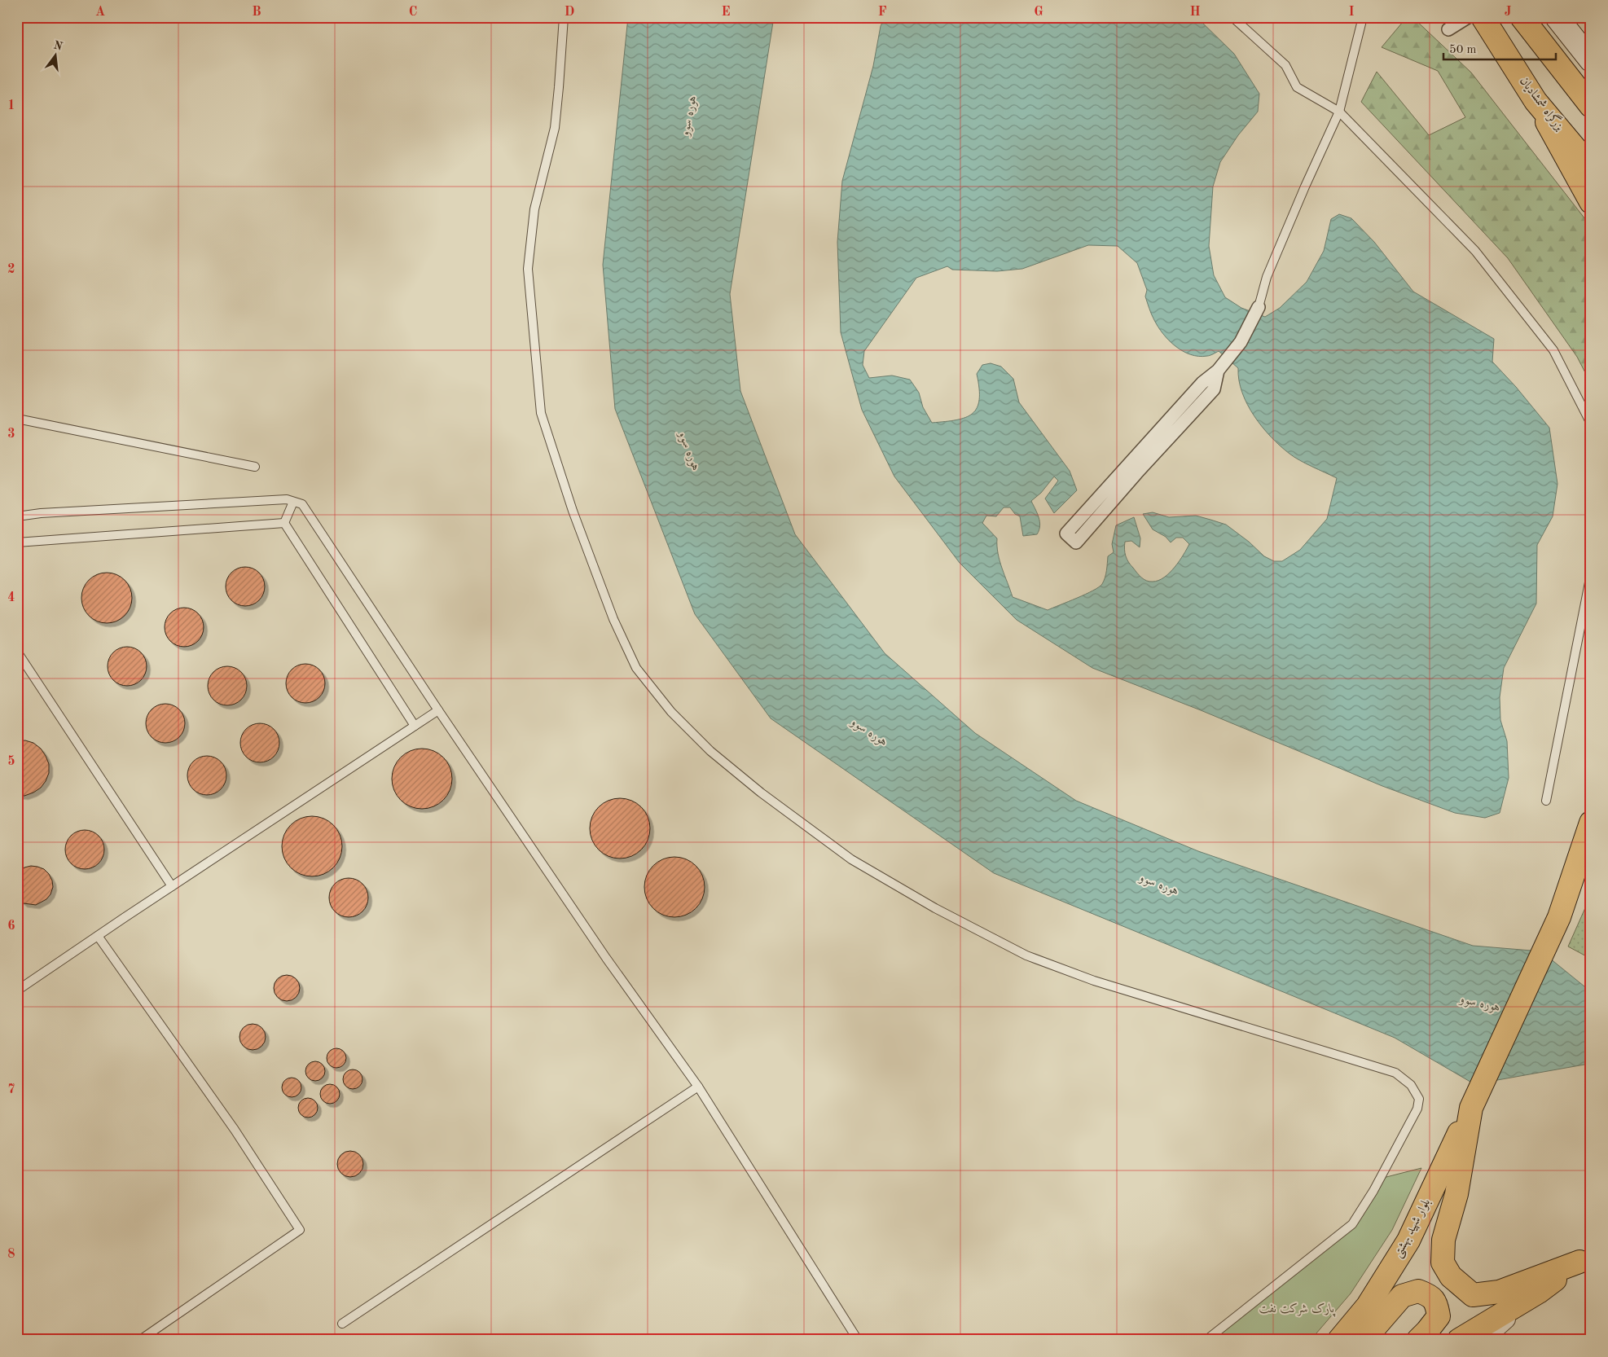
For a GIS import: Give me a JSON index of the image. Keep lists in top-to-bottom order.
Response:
{
  "streets": {
    "main road": ["بزرگراه شمشادیان", "بلوار شهید بهشتی"]
  },
  "water": ["هوره سوو"],
  "parks": ["پارک شرکت نفت"],
  "scale_bar": "50 m",
  "north": "top",
  "grid": {
    "columns": [
      "A",
      "B",
      "C",
      "D",
      "E",
      "F",
      "G",
      "H",
      "I",
      "J"
    ],
    "rows": [
      "1",
      "2",
      "3",
      "4",
      "5",
      "6",
      "7",
      "8"
    ]
  }
}
